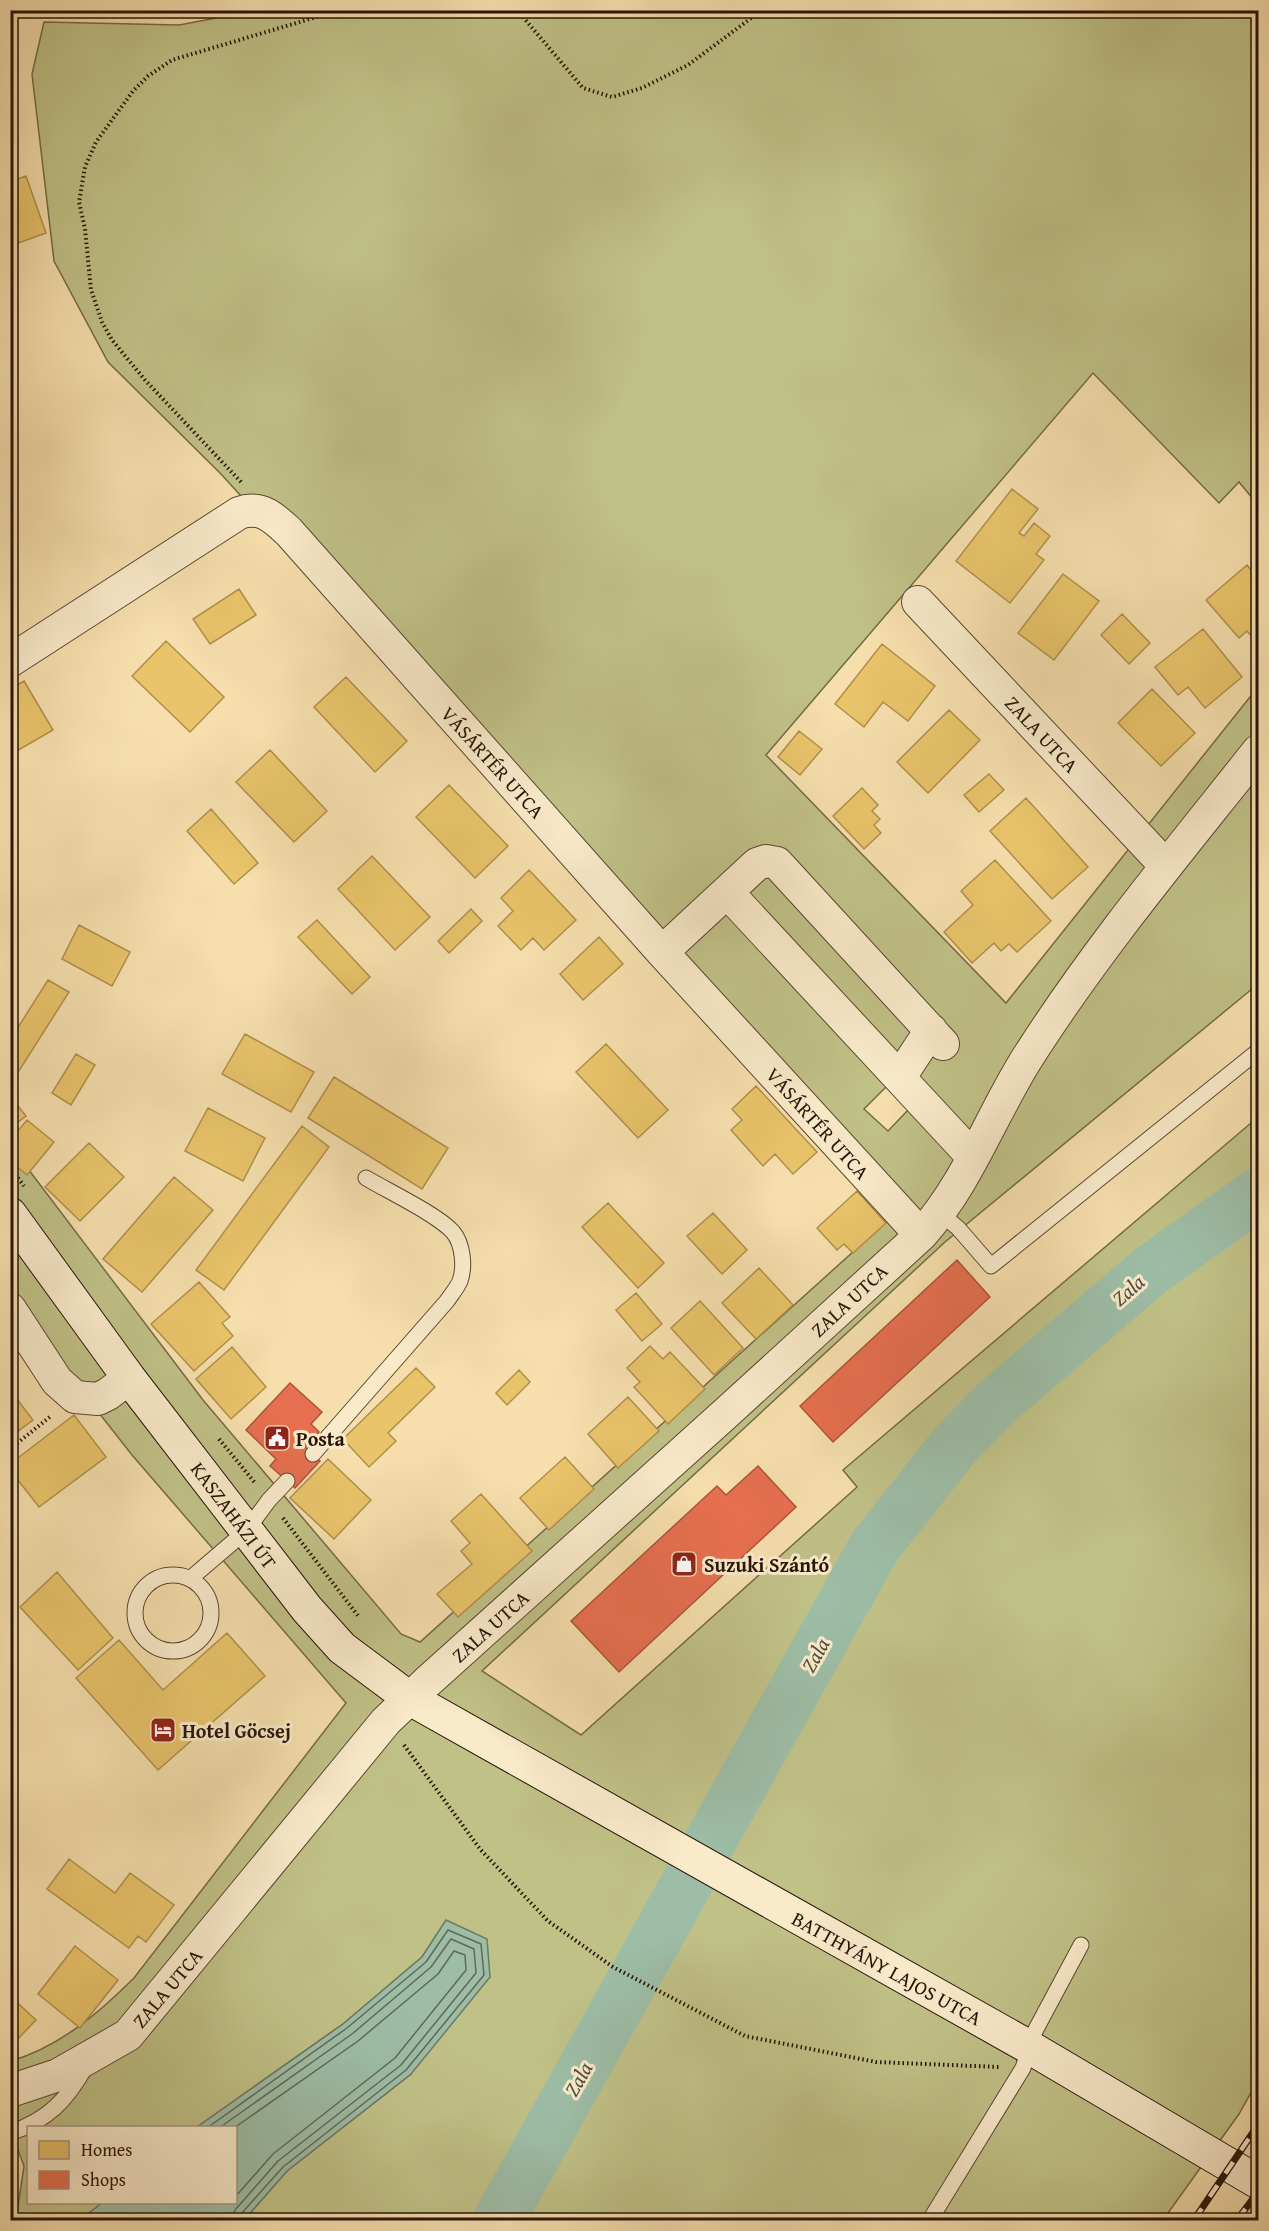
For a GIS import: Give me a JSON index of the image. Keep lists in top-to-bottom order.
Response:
{
  "streets": {
    "street": [
      "ZALA UTCA",
      "VÁSÁRTÉR UTCA",
      "KASZAHÁZI ÚT",
      "BATTHYÁNY LAJOS UTCA"
    ]
  },
  "crossings": [
    ["ZALA UTCA", "VÁSÁRTÉR UTCA"],
    ["ZALA UTCA", "KASZAHÁZI ÚT"],
    ["KASZAHÁZI ÚT", "BATTHYÁNY LAJOS UTCA"]
  ],
  "water": ["Zala"],
  "places": {
    "public building": ["Posta"],
    "shop": ["Suzuki Szántó"],
    "hotel": ["Hotel Göcsej"]
  },
  "legend": ["Homes", "Shops"]
}
